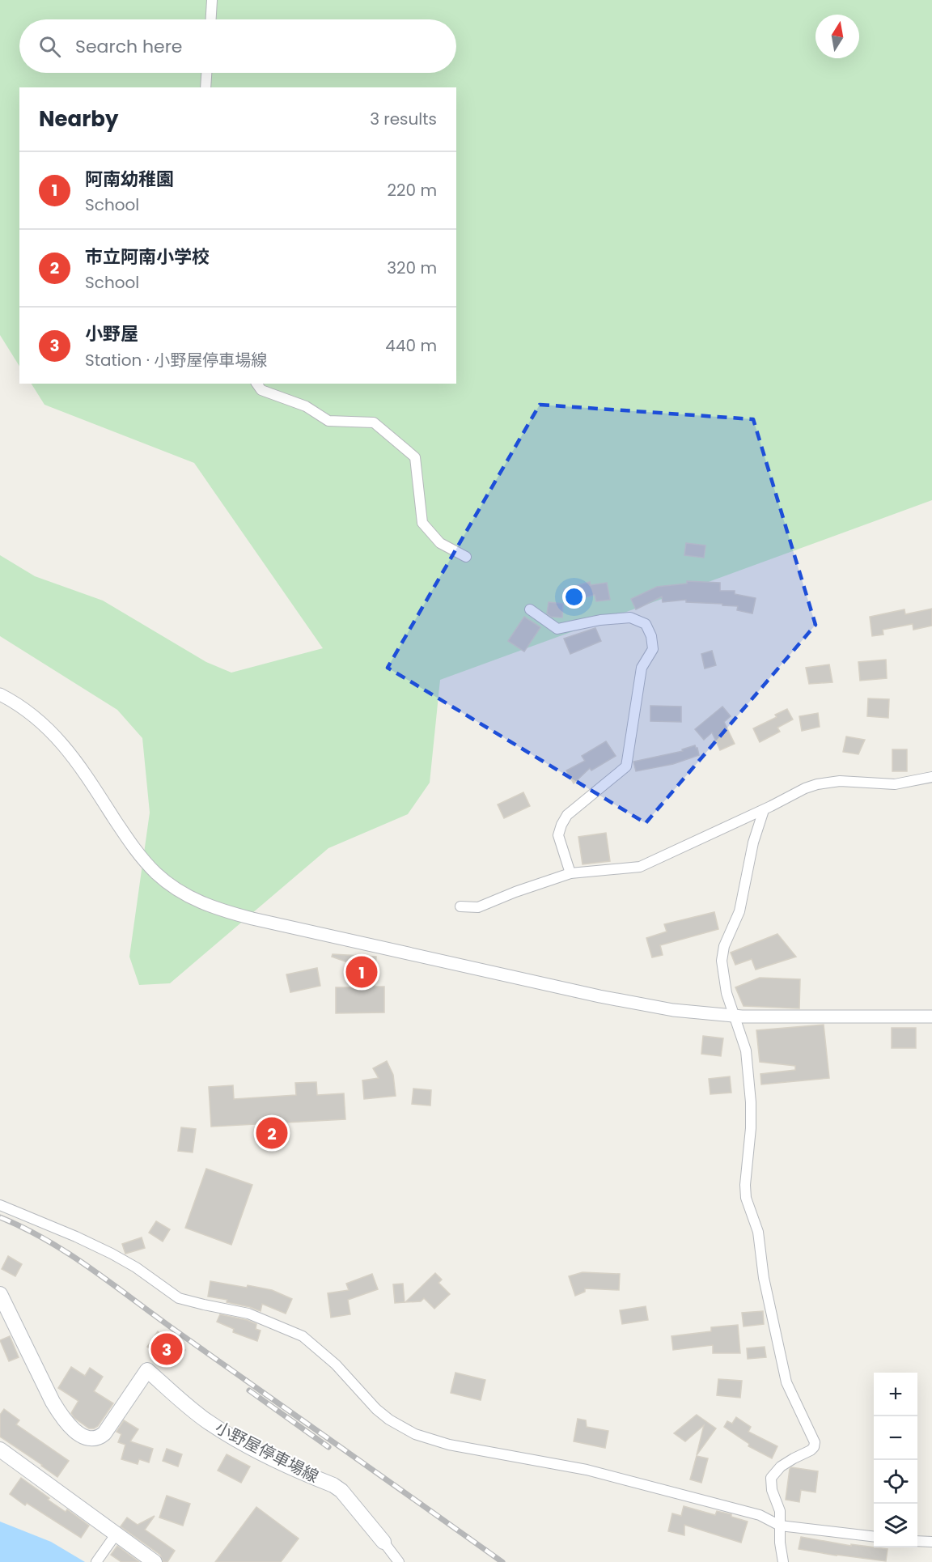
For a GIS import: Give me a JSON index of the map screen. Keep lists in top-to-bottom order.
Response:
{
  "streets": {
    "main road": ["小野屋停車場線"]
  },
  "north": "top",
  "page": {
    "search": "Search here",
    "heading": ["Nearby", "3 results"],
    "list": [
      {
        "mark": "1",
        "name": "阿南幼稚園",
        "note": "School",
        "value": "220 m"
      },
      {
        "mark": "2",
        "name": "市立阿南小学校",
        "note": "School",
        "value": "320 m"
      },
      {
        "mark": "3",
        "name": "小野屋",
        "note": "Station · 小野屋停車場線",
        "value": "440 m"
      }
    ],
    "pins": ["1", "2", "3"],
    "map_buttons": ["+", "−"]
  }
}
